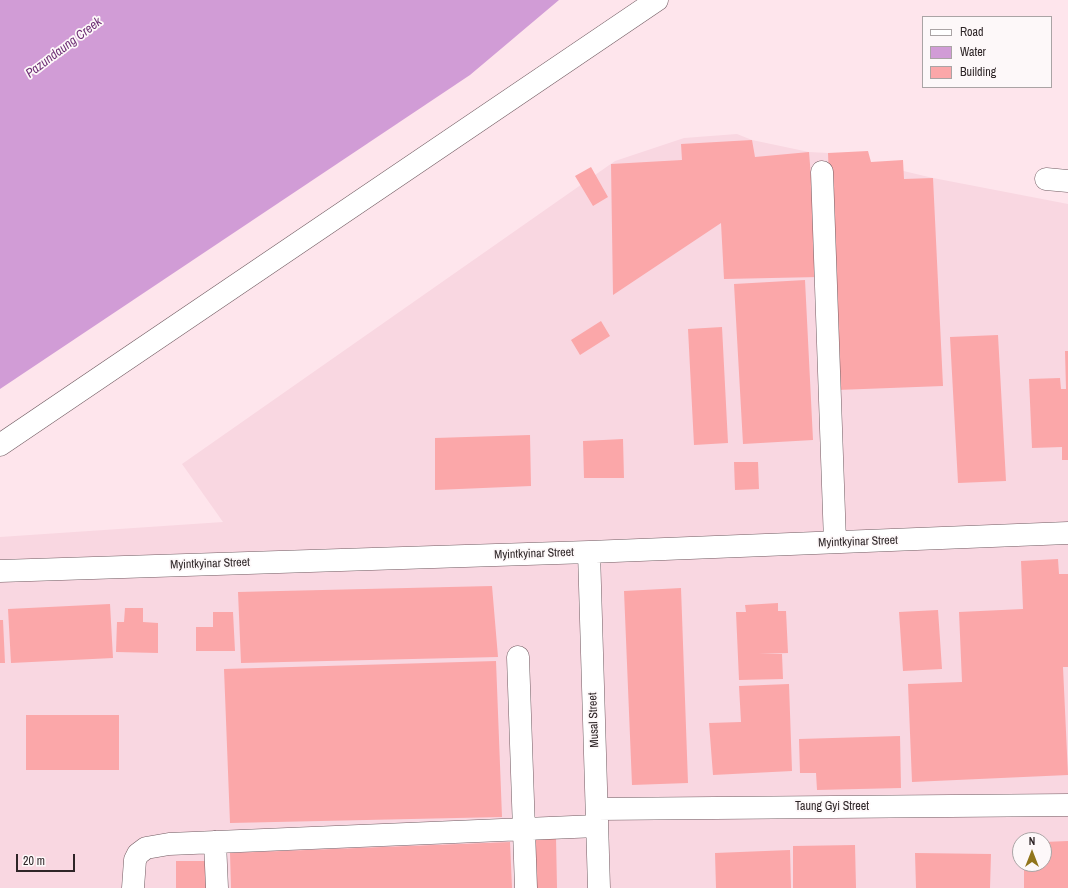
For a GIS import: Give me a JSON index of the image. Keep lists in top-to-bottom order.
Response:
{
  "streets": {
    "street": ["Myintkyinar Street", "Musal Street", "Taung Gyi Street"]
  },
  "crossings": [
    ["Myintkyinar Street", "Musal Street"],
    ["Musal Street", "Taung Gyi Street"]
  ],
  "water": ["Pazundaung Creek"],
  "legend": ["Road", "Water", "Building"],
  "scale_bar": "20 m",
  "north": "top"
}
